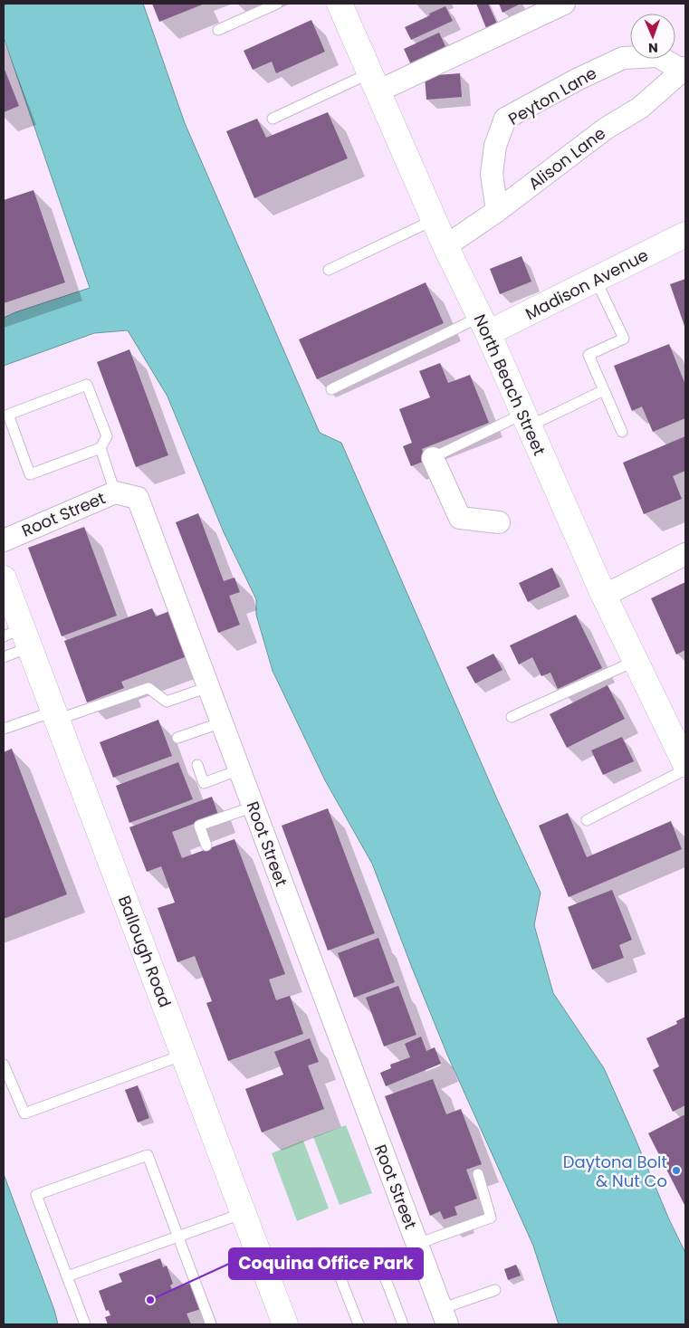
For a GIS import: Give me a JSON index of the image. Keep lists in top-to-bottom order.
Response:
{
  "streets": {
    "street": [
      "Peyton Lane",
      "Alison Lane",
      "Madison Avenue",
      "North Beach Street",
      "Root Street",
      "Ballough Road"
    ]
  },
  "crossings": [
    ["Peyton Lane", "Alison Lane"],
    ["Alison Lane", "North Beach Street"],
    ["Madison Avenue", "North Beach Street"]
  ],
  "places": ["Daytona Bolt & Nut Co", "Coquina Office Park"],
  "north": "bottom"
}
